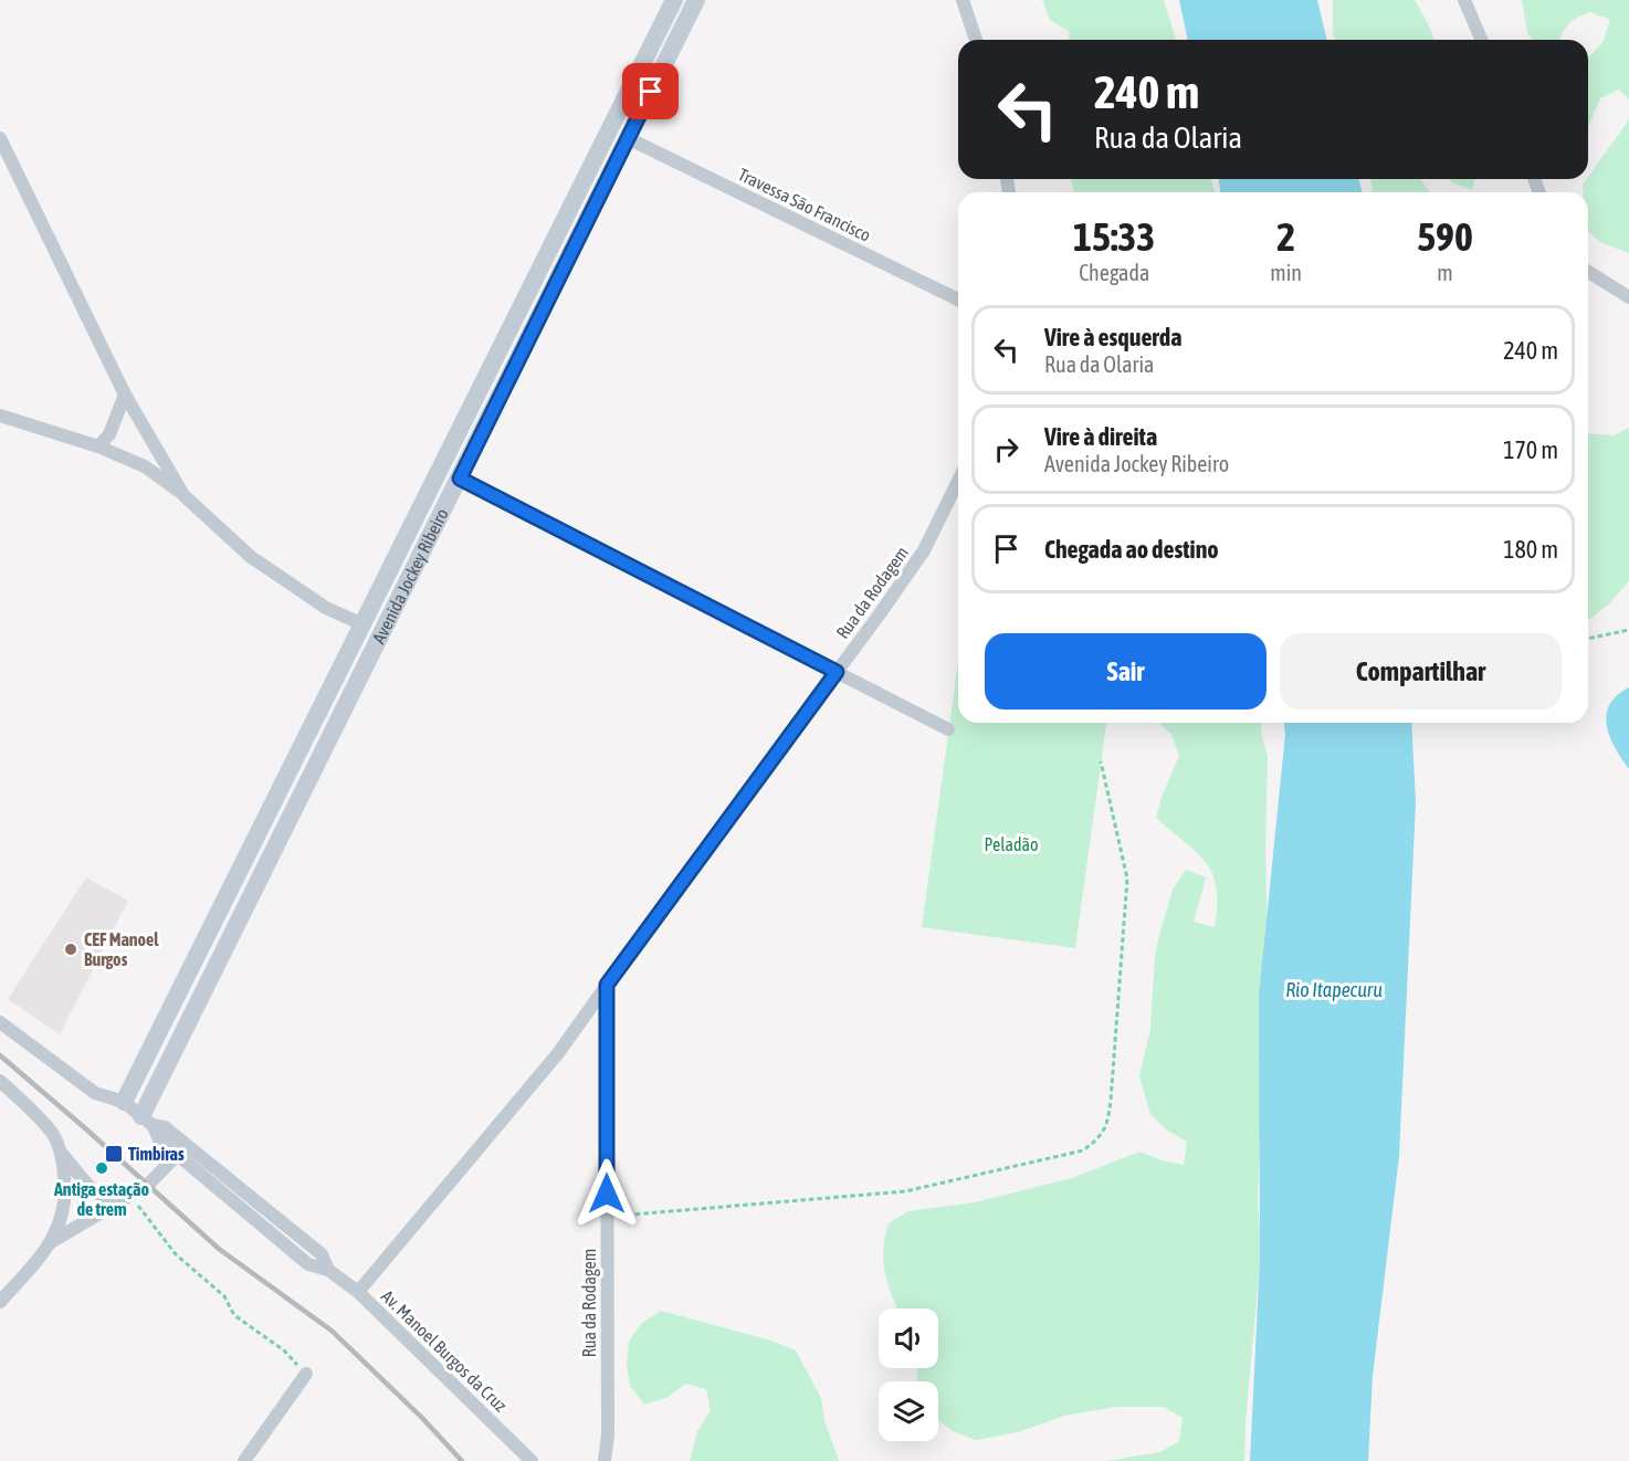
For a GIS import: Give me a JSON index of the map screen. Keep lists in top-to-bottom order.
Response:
{
  "streets": {
    "street": [
      "Travessa São Francisco",
      "Avenida Jockey Ribeiro",
      "Rua da Rodagem",
      "Av. Manoel Burgos da Cruz"
    ]
  },
  "crossings": [
    ["Travessa São Francisco", "Avenida Jockey Ribeiro"],
    ["Rua da Rodagem", "Av. Manoel Burgos da Cruz"]
  ],
  "water": ["Rio Itapecuru"],
  "parks": ["Peladão"],
  "places": {
    "other": ["CEF Manoel Burgos", "Antiga estação de trem"],
    "transit": ["Timbiras"]
  },
  "page": {
    "turn": ["240 m", "Rua da Olaria"],
    "eta": [
      "15:33",
      "Chegada",
      "2",
      "min",
      "590",
      "m"
    ],
    "list": [
      {
        "name": "Vire à esquerda",
        "note": "Rua da Olaria",
        "value": "240 m"
      },
      {
        "name": "Vire à direita",
        "note": "Avenida Jockey Ribeiro",
        "value": "170 m"
      },
      {
        "name": "Chegada ao destino",
        "value": "180 m"
      }
    ],
    "buttons": ["Sair", "Compartilhar"]
  }
}
